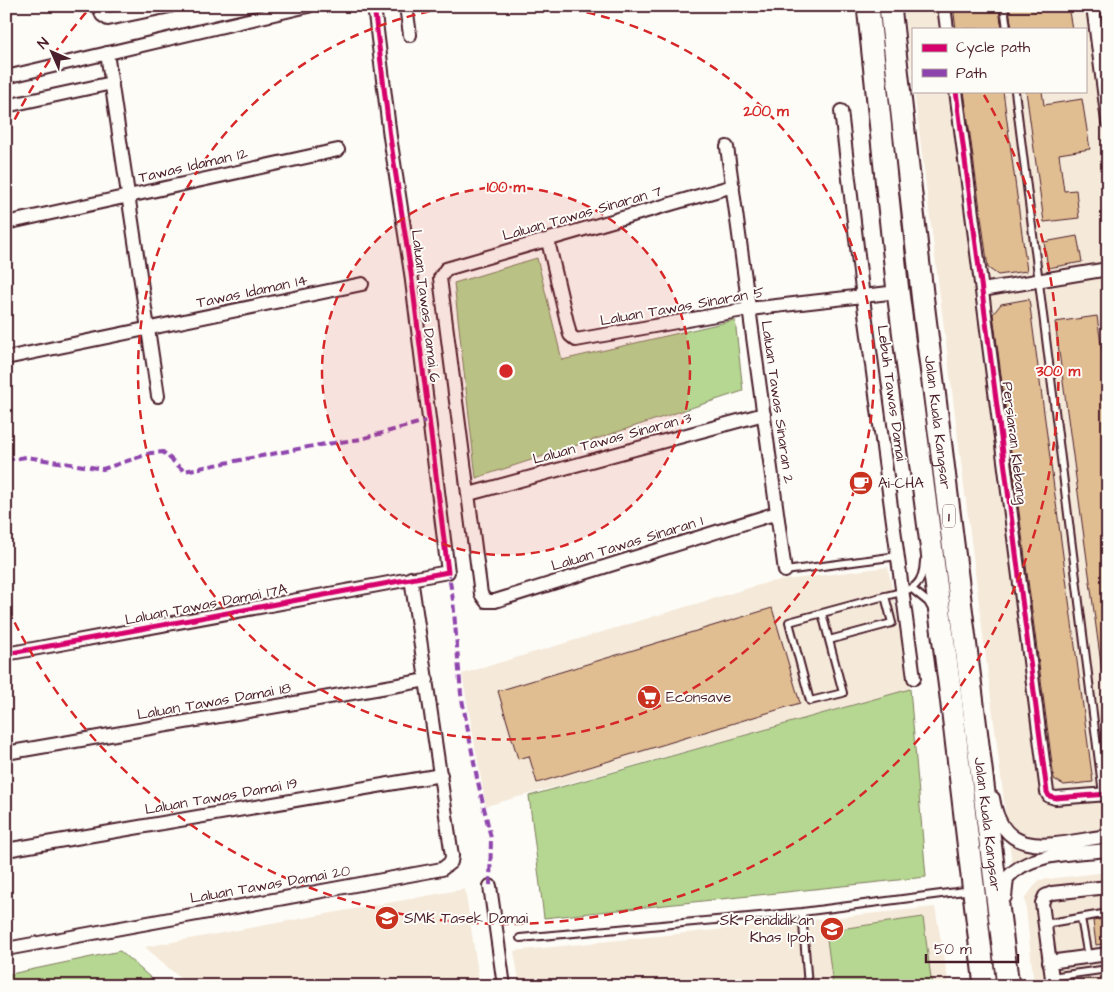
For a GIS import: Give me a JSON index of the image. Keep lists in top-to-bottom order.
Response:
{
  "streets": {
    "highway": ["Jalan Kuala Kangsar", "1"],
    "street": [
      "Tawas Idaman 12",
      "Laluan Tawas Sinaran 7",
      "Tawas Idaman 14",
      "Laluan Tawas Damai 6",
      "Laluan Tawas Sinaran 5",
      "Lebuh Tawas Damai",
      "Laluan Tawas Sinaran 2",
      "Laluan Tawas Sinaran 3",
      "Persiaran Klebang",
      "Laluan Tawas Sinaran 1",
      "Laluan Tawas Damai 17A",
      "Laluan Tawas Damai 18",
      "Laluan Tawas Damai 19",
      "Laluan Tawas Damai 20"
    ]
  },
  "crossings": [
    ["Tawas Idaman 12", "Tawas Idaman 14"],
    ["Laluan Tawas Sinaran 7", "Laluan Tawas Sinaran 5"],
    ["Laluan Tawas Sinaran 7", "Laluan Tawas Sinaran 2"],
    ["Laluan Tawas Sinaran 7", "Laluan Tawas Sinaran 3"],
    ["Laluan Tawas Sinaran 7", "Laluan Tawas Sinaran 1"],
    ["Laluan Tawas Damai 6", "Laluan Tawas Damai 17A"],
    ["Laluan Tawas Sinaran 5", "Lebuh Tawas Damai"],
    ["Laluan Tawas Sinaran 5", "Laluan Tawas Sinaran 2"],
    ["Laluan Tawas Sinaran 5", "Jalan Kuala Kangsar"],
    ["Laluan Tawas Sinaran 2", "Laluan Tawas Sinaran 3"],
    ["Laluan Tawas Sinaran 2", "Laluan Tawas Sinaran 1"],
    ["Laluan Tawas Sinaran 3", "Laluan Tawas Sinaran 1"],
    ["Laluan Tawas Damai 19", "Laluan Tawas Damai 20"]
  ],
  "places": {
    "cafe": ["Ai-CHA"],
    "supermarket": ["Econsave"],
    "school or university": ["SMK Tasek Damai", "SK Pendidikan Khas Ipoh"]
  },
  "legend": ["Cycle path", "Path"],
  "scale_bar": "50 m",
  "north": "top left",
  "rings": ["200 m", "100 m", "300 m"]
}
